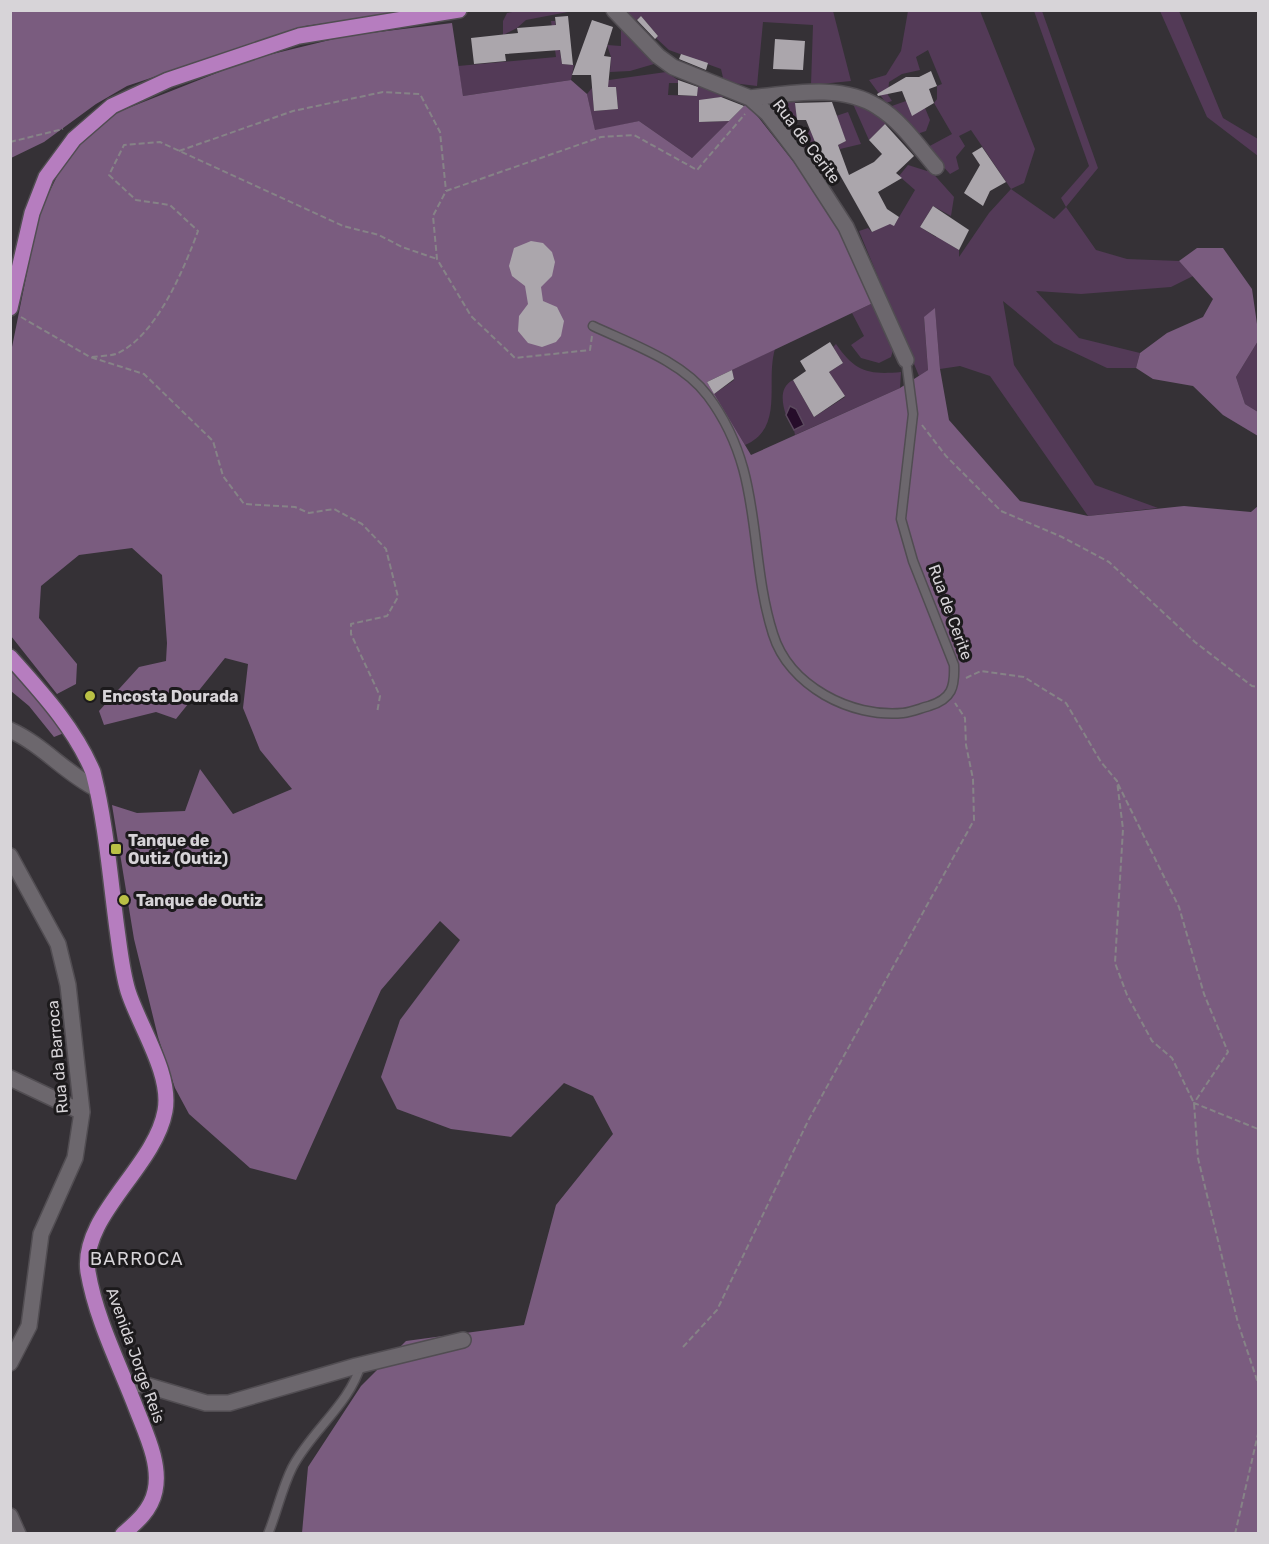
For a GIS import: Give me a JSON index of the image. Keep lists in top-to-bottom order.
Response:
{
  "streets": {
    "main road": ["Avenida Jorge Reis"],
    "street": ["Rua de Cerite", "Rua da Barroca"]
  },
  "districts": ["BARROCA"],
  "places": {
    "other": ["Encosta Dourada", "Tanque de Outiz"],
    "transit": ["Tanque de Outiz (Outiz)"]
  }
}
